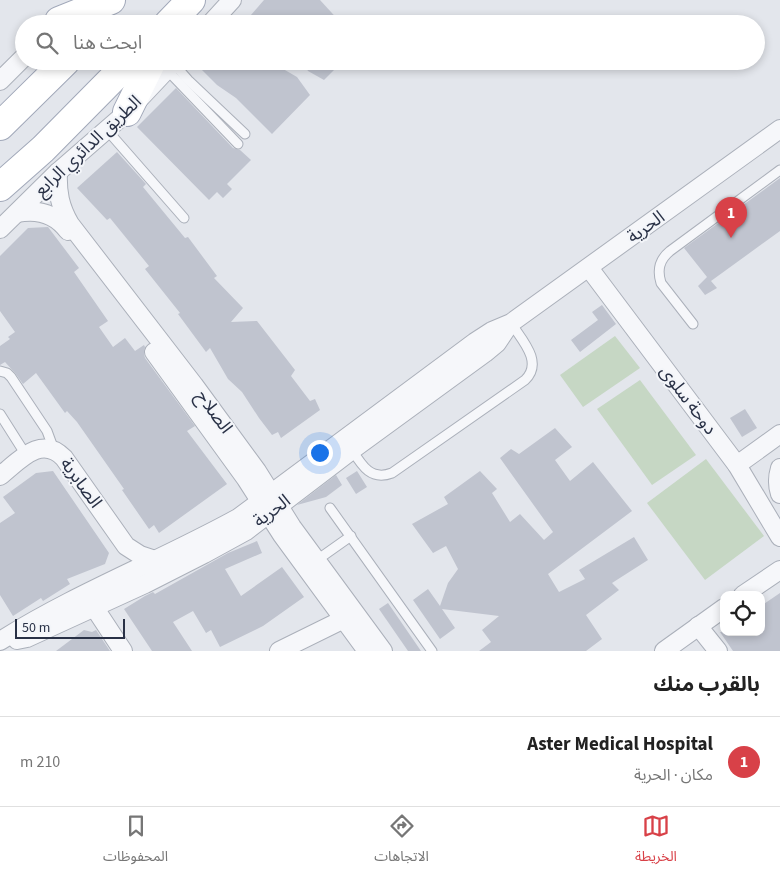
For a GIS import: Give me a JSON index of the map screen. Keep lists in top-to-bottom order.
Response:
{
  "streets": {
    "main road": ["الطريق الدائري الرابع"],
    "street": [
      "الحرية",
      "دوحة سلوى",
      "الصلاح",
      "الصابرية"
    ]
  },
  "crossings": [
    ["الطريق الدائري الرابع", "الصلاح"],
    ["الحرية", "دوحة سلوى"],
    ["الحرية", "الصلاح"],
    ["الحرية", "الصابرية"]
  ],
  "scale_bar": "50 m",
  "page": {
    "search": "ابحث هنا",
    "pins": "1",
    "scale": "50 m",
    "heading": "بالقرب منك",
    "list": [
      {
        "mark": "1",
        "name": "Aster Medical Hospital",
        "note": "مكان · الحرية",
        "value": "210 m"
      }
    ],
    "nav": ["الخريطة", "الاتجاهات", "المحفوظات"]
  }
}
